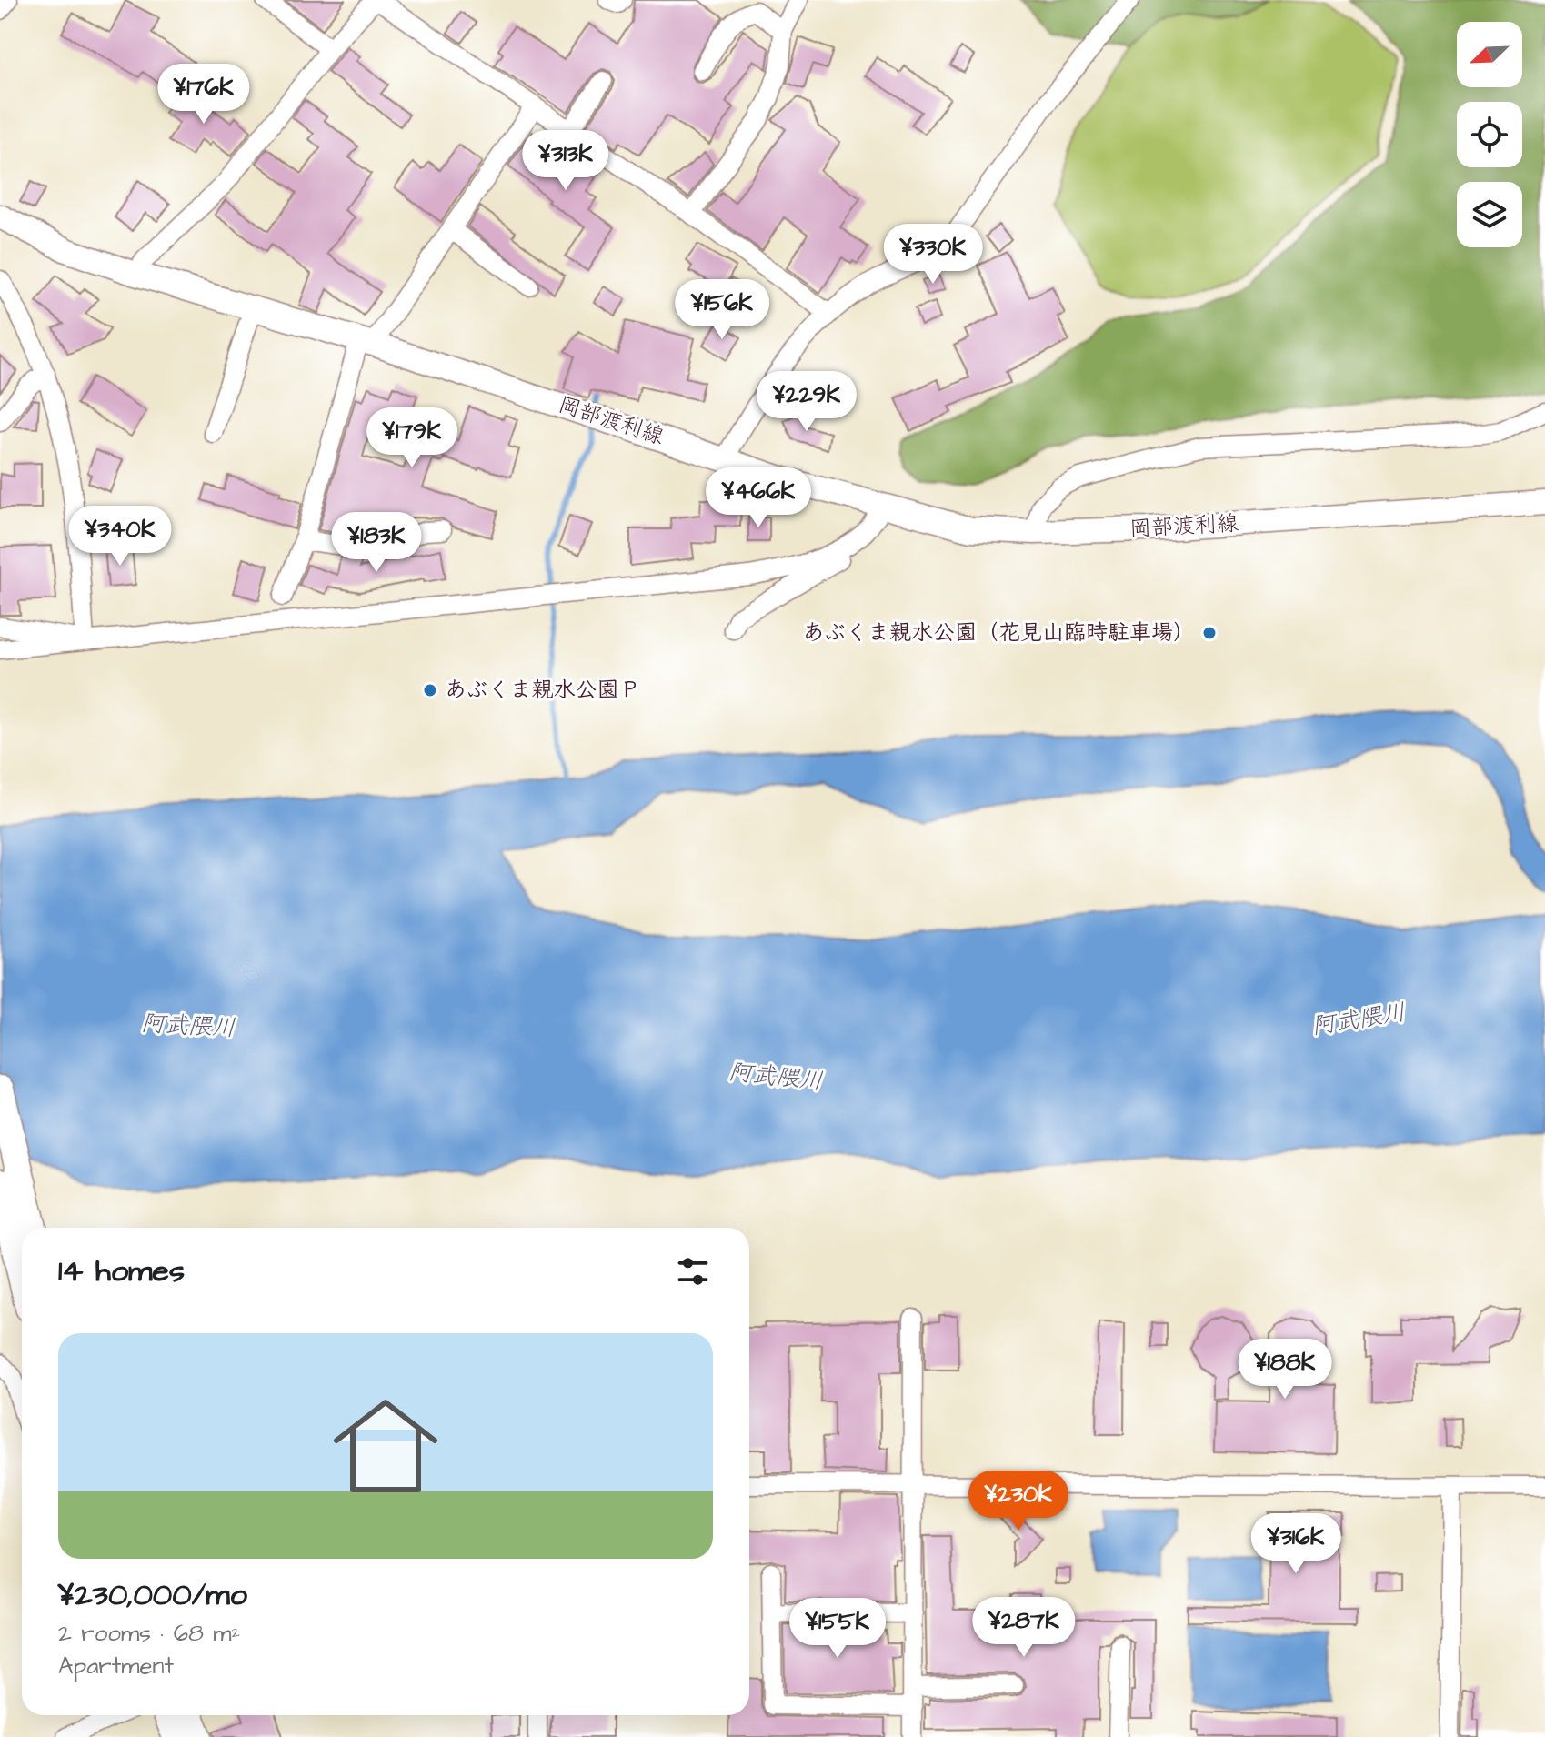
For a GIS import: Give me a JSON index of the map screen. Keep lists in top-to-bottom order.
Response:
{
  "streets": {
    "main road": ["岡部渡利線"]
  },
  "water": ["阿武隈川"],
  "places": ["あぶくま親水公園（花見山臨時駐車場）", "あぶくま親水公園Ｐ"],
  "north": "bottom left",
  "page": {
    "price": [
      "¥176K",
      "¥313K",
      "¥330K",
      "¥156K",
      "¥229K",
      "¥179K",
      "¥466K",
      "¥340K",
      "¥183K",
      "¥188K",
      "¥230K",
      "¥316K",
      "¥287K",
      "¥155K"
    ],
    "heading": "14 homes",
    "list": [
      {
        "name": "¥230,000/mo",
        "note": "2 rooms · 68 m² · Apartment"
      }
    ]
  }
}
